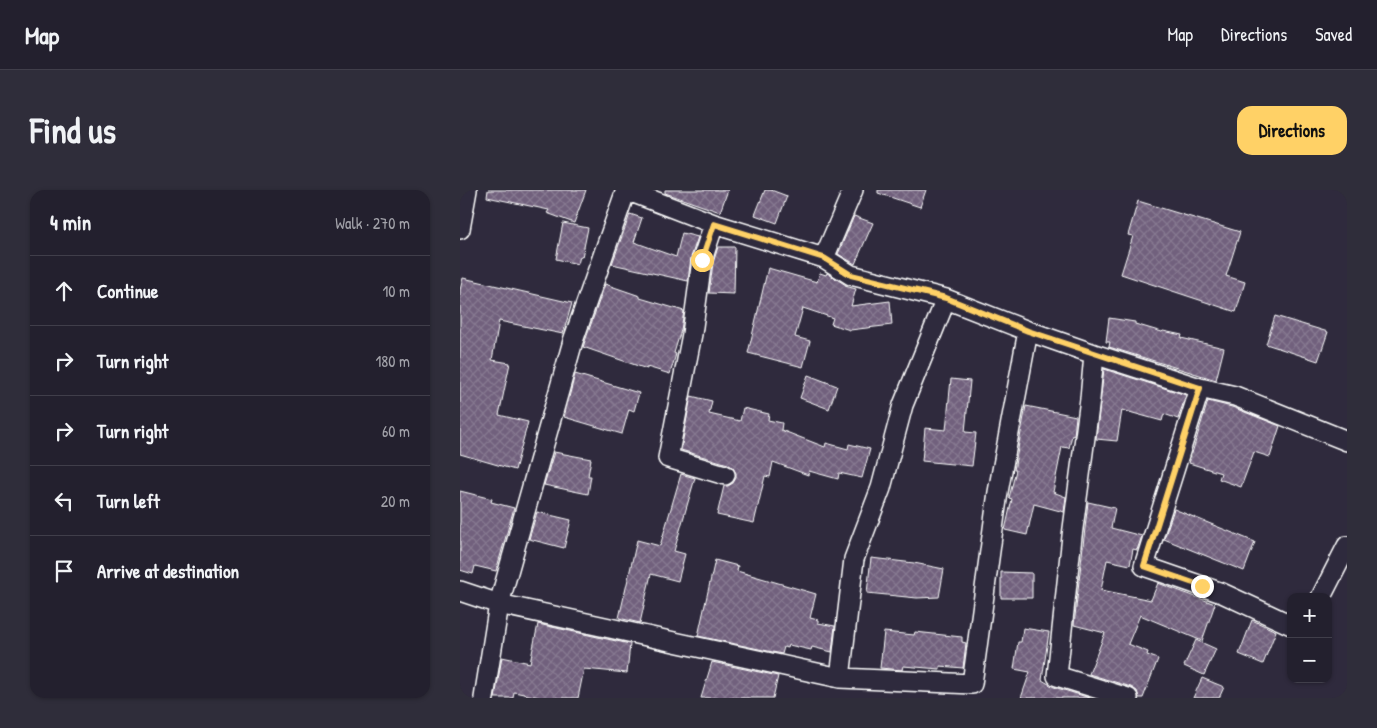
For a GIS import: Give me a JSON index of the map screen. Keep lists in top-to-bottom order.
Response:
{
  "page": {
    "header": "Map",
    "nav": ["Map", "Directions", "Saved"],
    "buttons": "Directions",
    "title": "Find us",
    "heading": ["4 min", "Walk · 270 m"],
    "list": [
      ["Continue", "10 m"],
      ["Turn right", "180 m"],
      ["Turn right", "60 m"],
      ["Turn left", "20 m"],
      "Arrive at destination"
    ],
    "map_buttons": ["+", "−"]
  }
}
